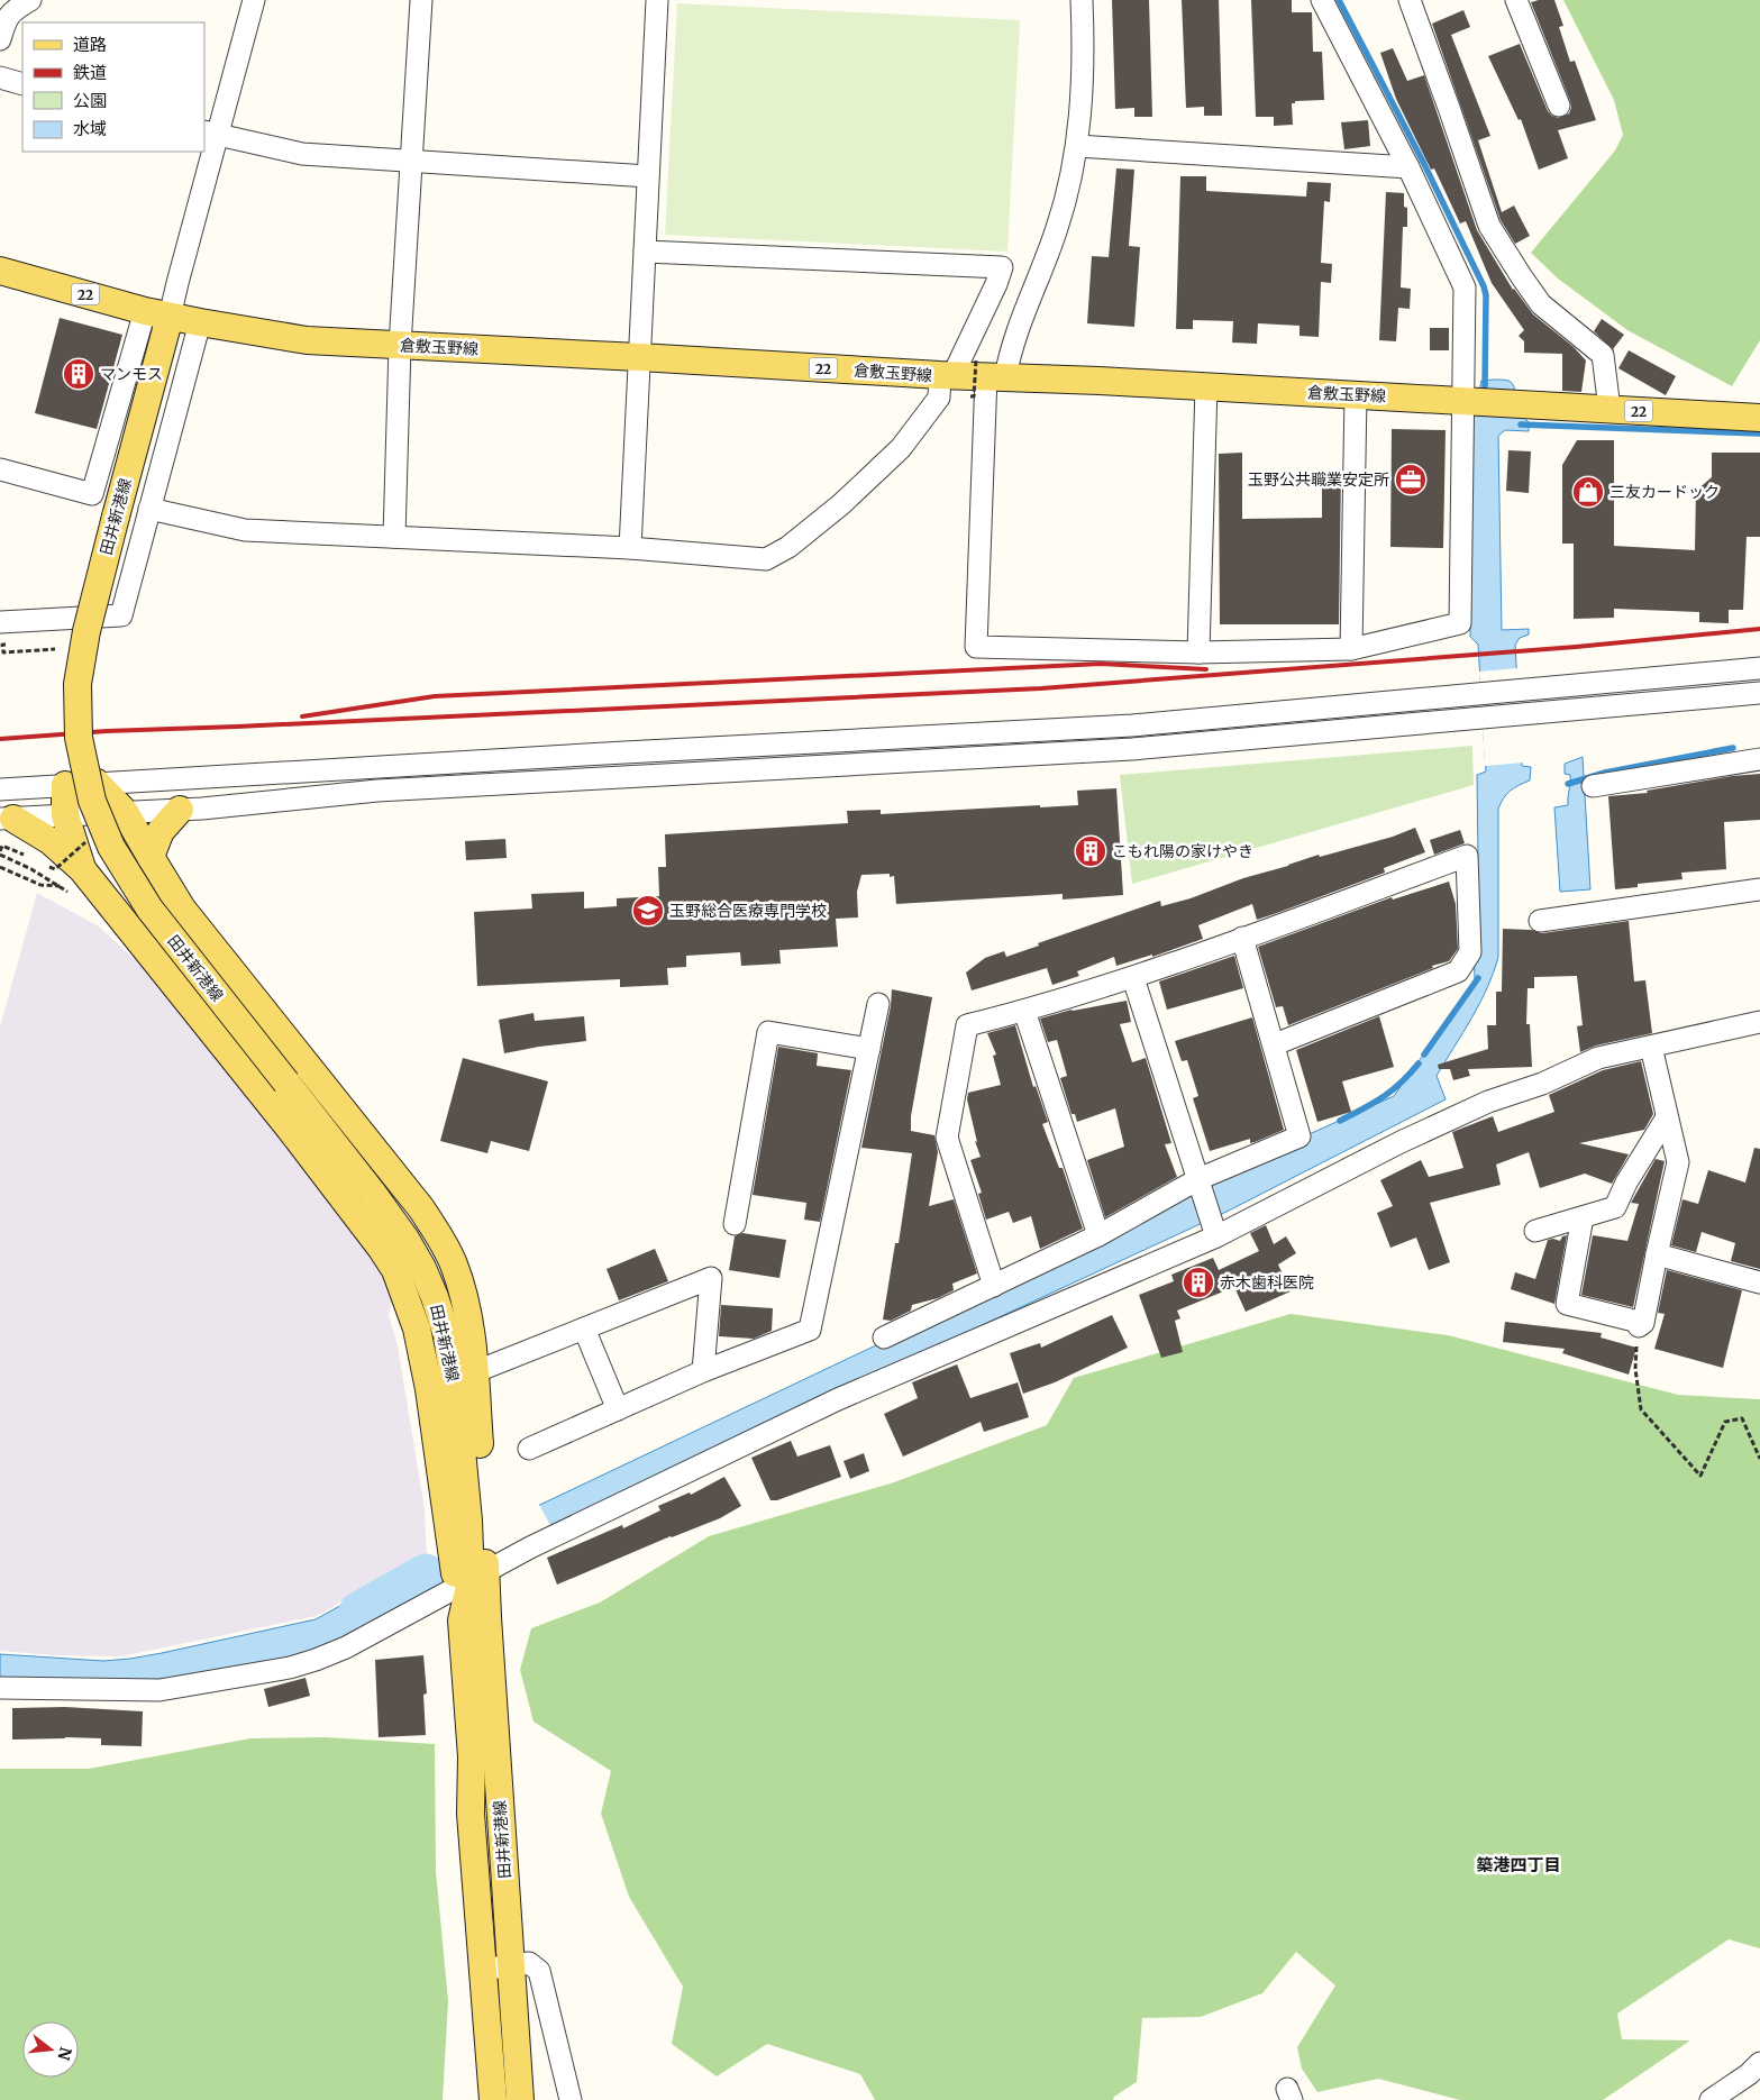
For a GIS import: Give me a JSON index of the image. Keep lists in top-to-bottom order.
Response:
{
  "streets": {
    "main road": ["22", "倉敷玉野線", "田井新港線"]
  },
  "crossings": [
    ["倉敷玉野線", "田井新港線"]
  ],
  "districts": ["築港四丁目"],
  "places": {
    "building": ["マンモス", "こもれ陽の家けやき", "赤木歯科医院"],
    "office": ["玉野公共職業安定所"],
    "shop": ["三友カードック"],
    "school or university": ["玉野総合医療専門学校"]
  },
  "legend": [
    "道路",
    "鉄道",
    "公園",
    "水域"
  ],
  "north": "right"
}
